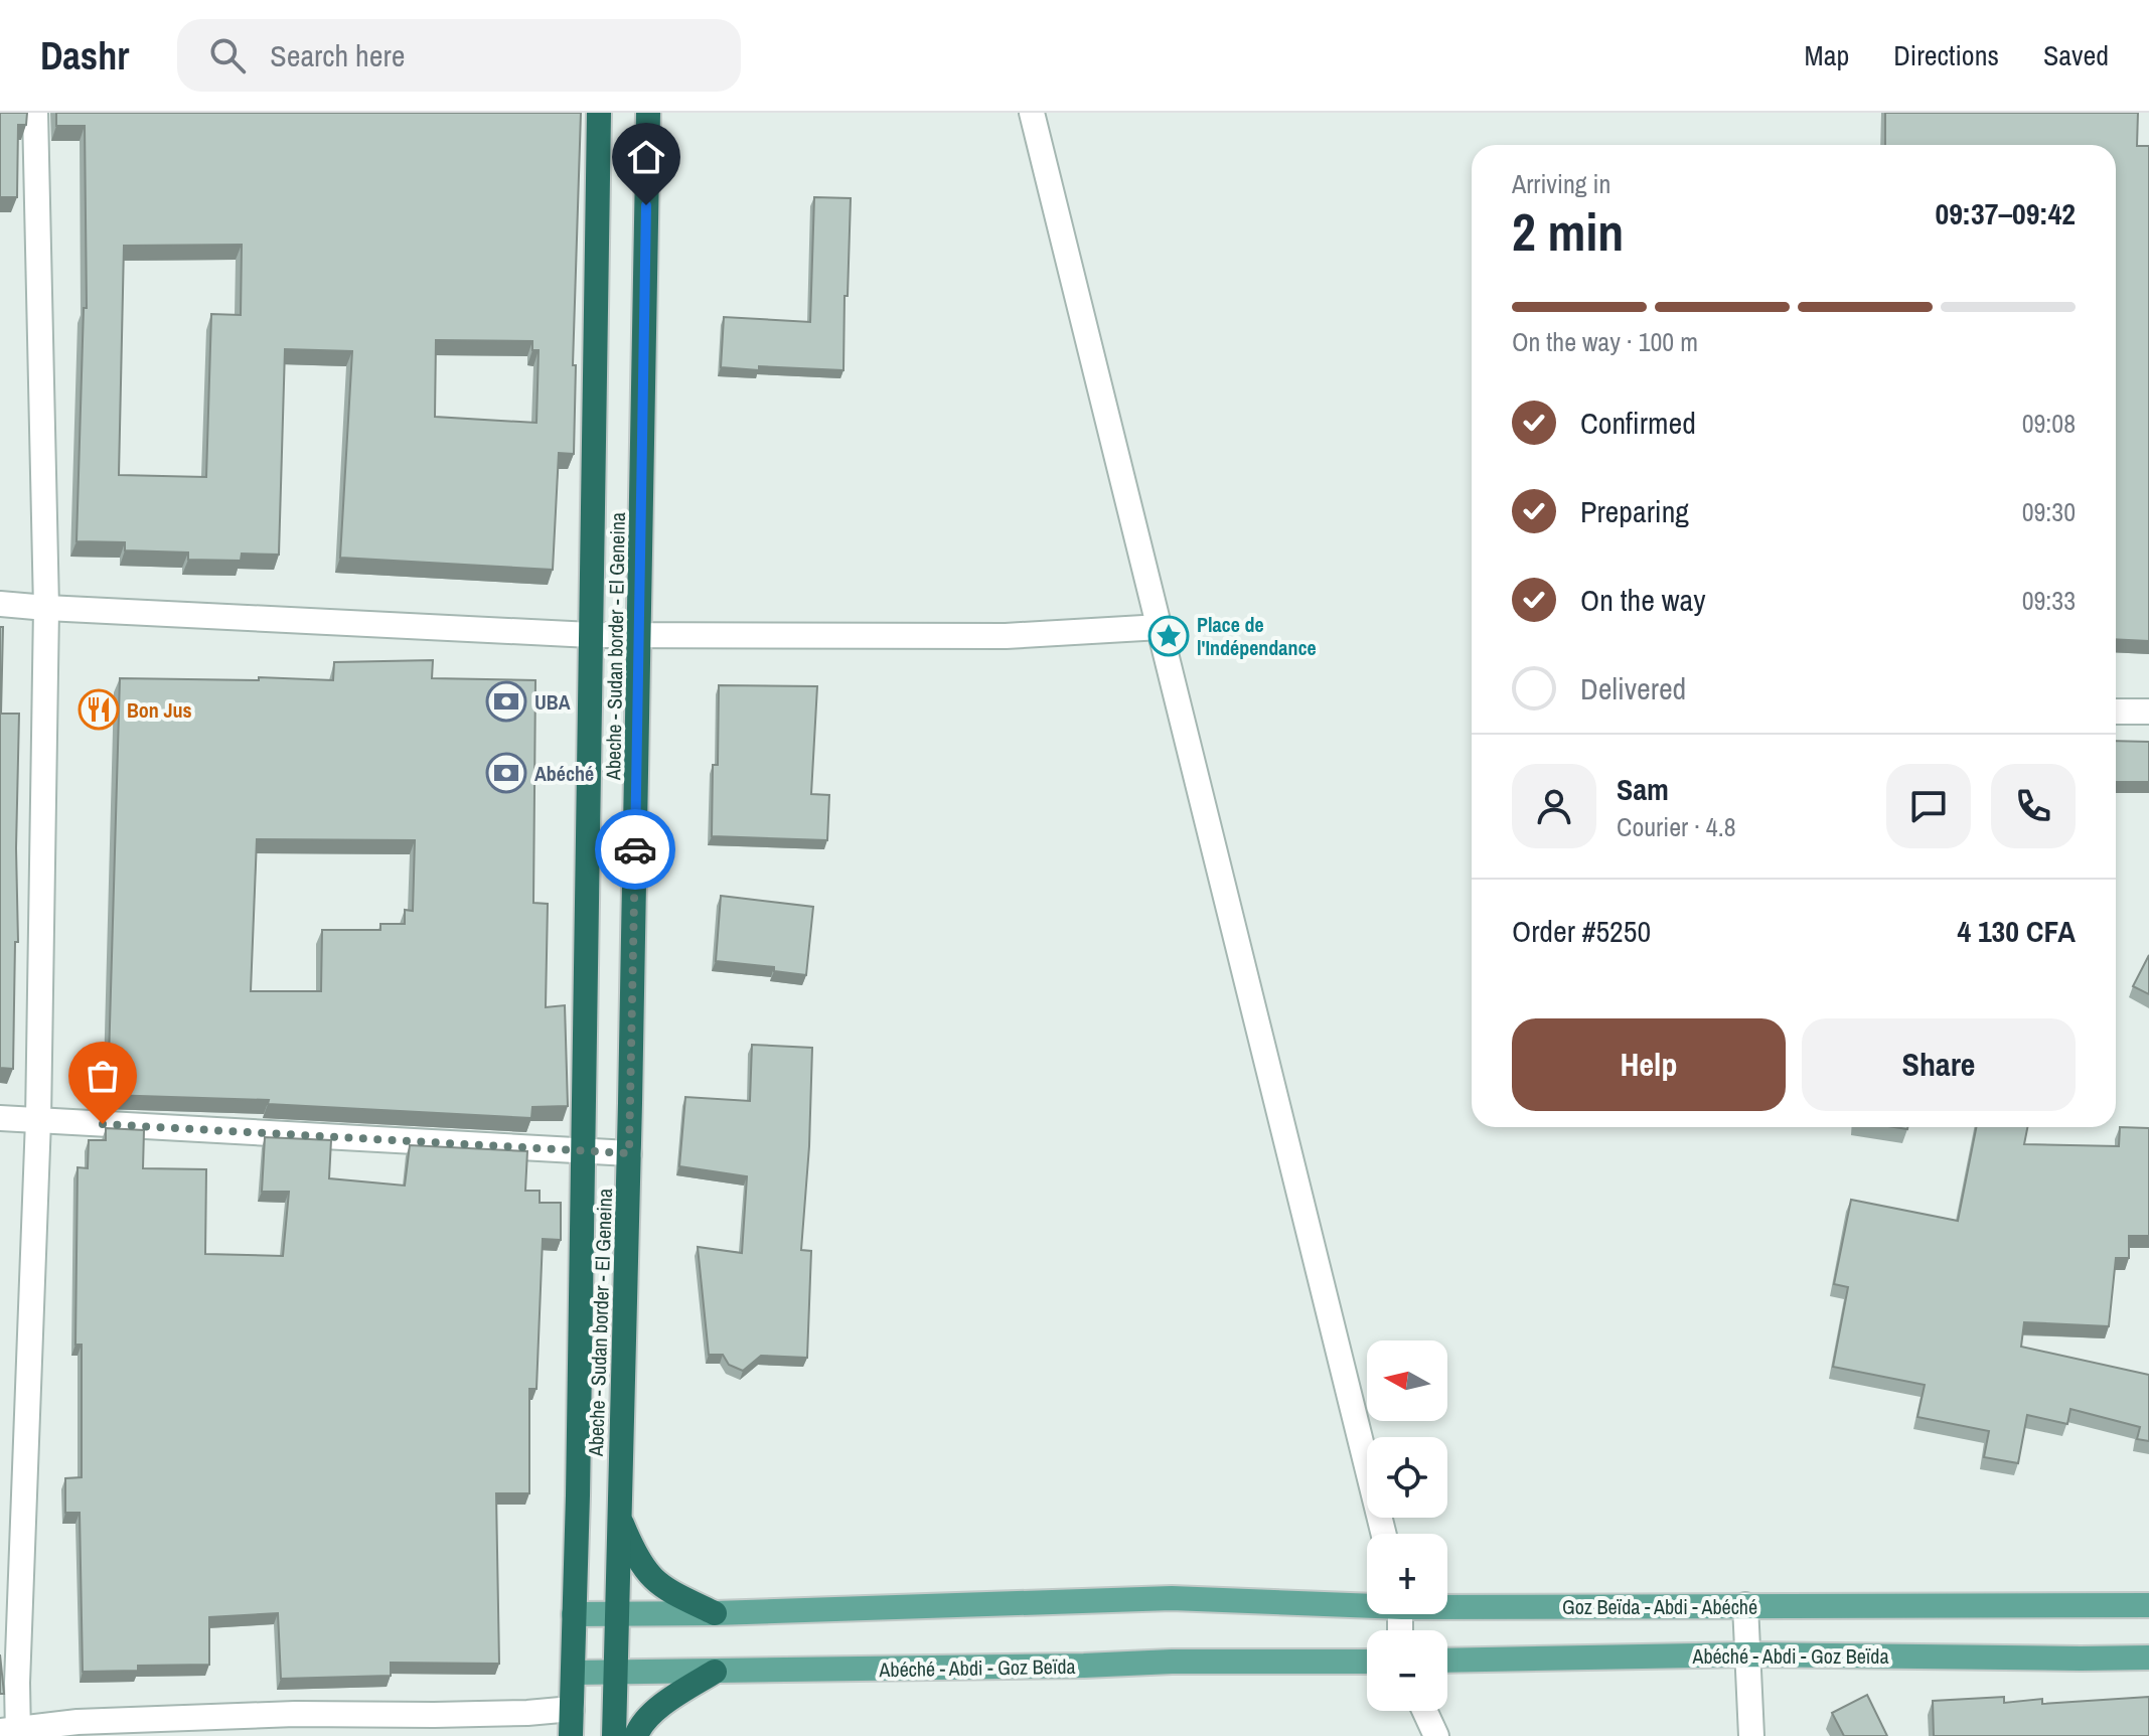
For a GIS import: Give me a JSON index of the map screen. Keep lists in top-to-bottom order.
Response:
{
  "streets": {
    "highway": ["Abeche - Sudan border - El Geneina"],
    "main road": ["Goz Beïda - Abdi - Abéché", "Abéché - Abdi - Goz Beïda"]
  },
  "crossings": [
    ["Abeche - Sudan border - El Geneina", "Goz Beïda - Abdi - Abéché"],
    ["Abeche - Sudan border - El Geneina", "Abéché - Abdi - Goz Beïda"]
  ],
  "places": {
    "place": ["Place de l'Indépendance"],
    "bank": ["UBA", "Abéché"],
    "restaurant": ["Bon Jus"]
  },
  "north": "left",
  "page": {
    "header": "Dashr",
    "search": "Search here",
    "nav": ["Map", "Directions", "Saved"],
    "heading": ["2 min", "Arriving in", "09:37–09:42"],
    "panel": [
      "Sam",
      "Courier · 4.8",
      "Order #5250",
      "4 130 CFA"
    ],
    "bar": "On the way · 100 m",
    "list": [
      ["Confirmed", "09:08"],
      ["Preparing", "09:30"],
      ["On the way", "09:33"],
      "Delivered"
    ],
    "buttons": ["Help", "Share"],
    "map_buttons": ["+", "−"]
  }
}
